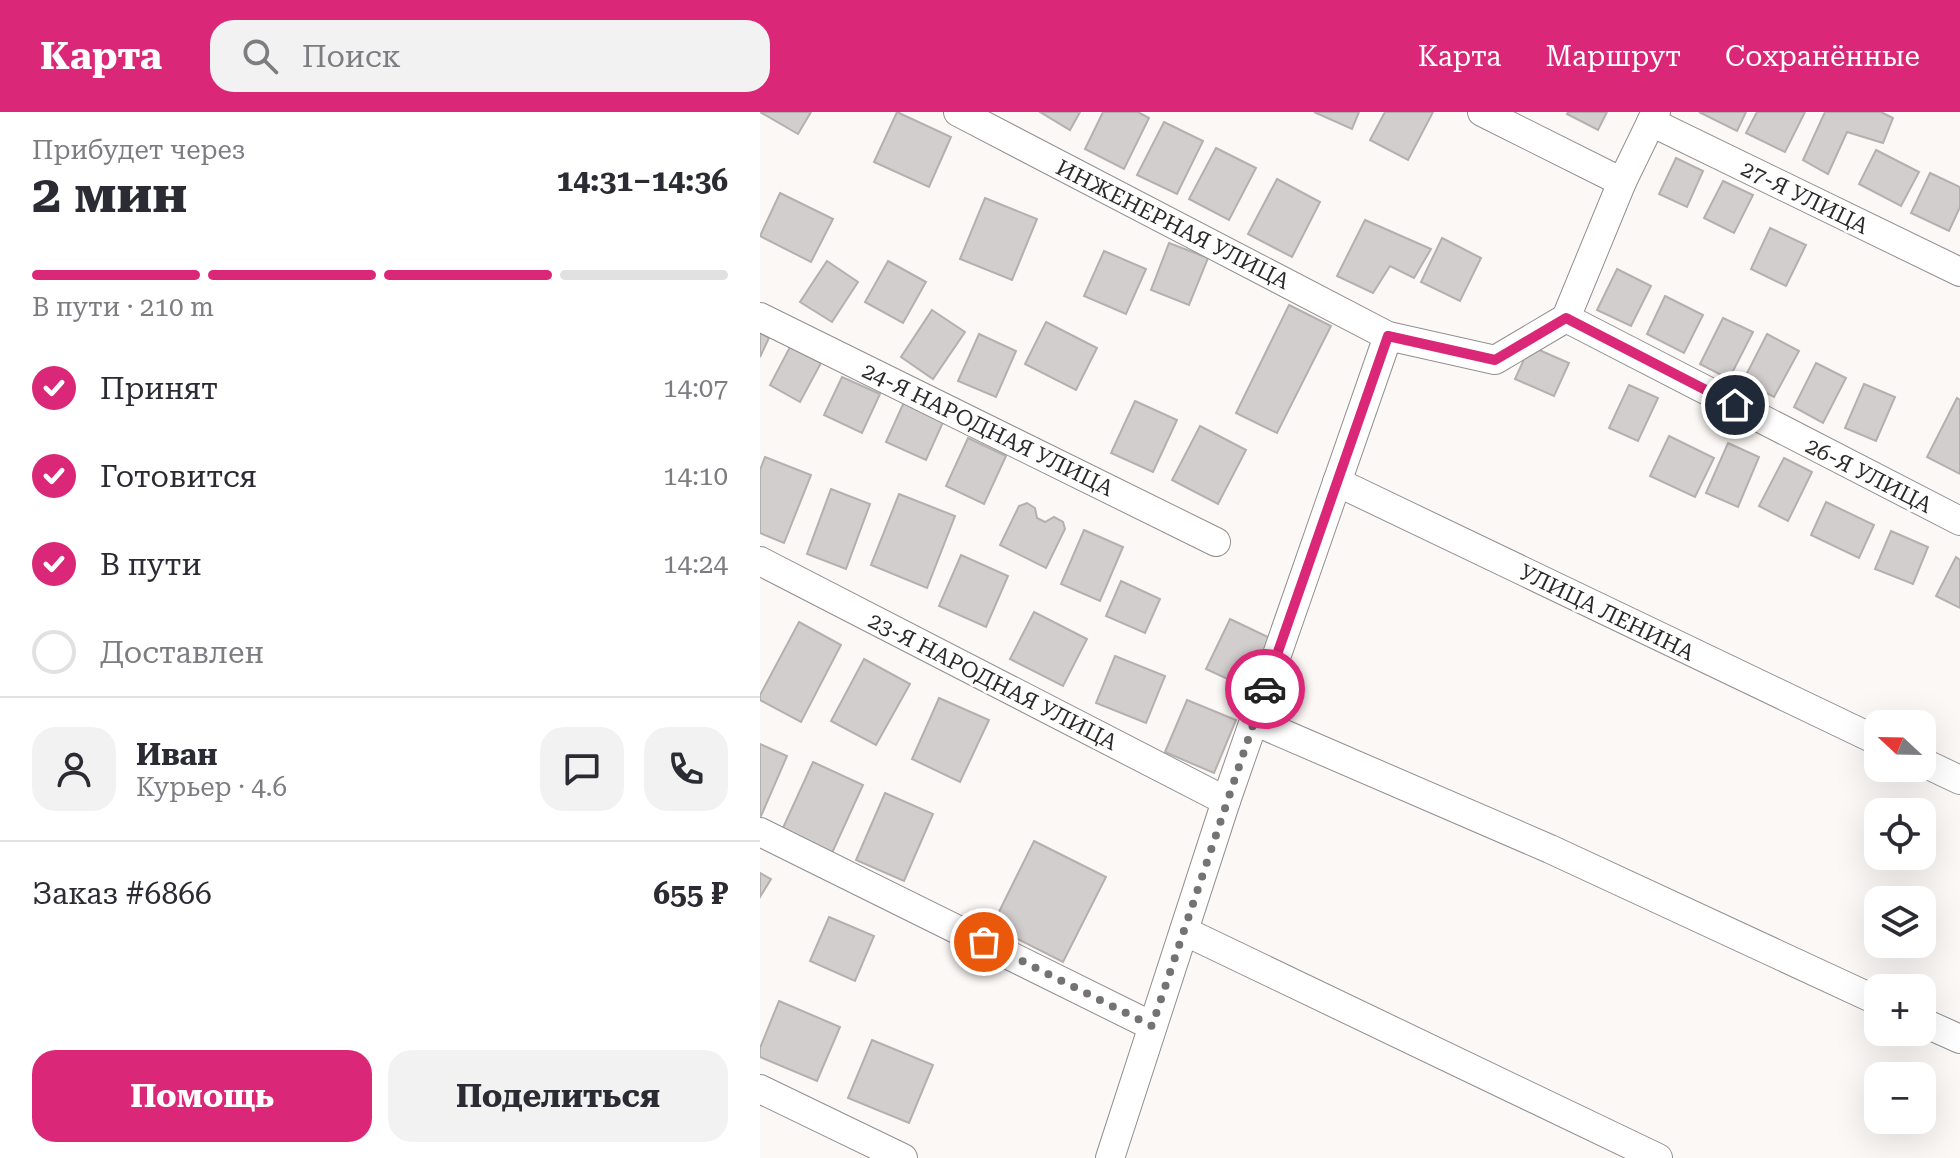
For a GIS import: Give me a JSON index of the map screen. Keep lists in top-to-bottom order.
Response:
{
  "streets": {
    "street": [
      "27-Я УЛИЦА",
      "ИНЖЕНЕРНАЯ УЛИЦА",
      "24-Я НАРОДНАЯ УЛИЦА",
      "26-Я УЛИЦА",
      "УЛИЦА ЛЕНИНА",
      "23-Я НАРОДНАЯ УЛИЦА"
    ]
  },
  "crossings": [
    ["ИНЖЕНЕРНАЯ УЛИЦА", "26-Я УЛИЦА"]
  ],
  "north": "left",
  "page": {
    "header": "Карта",
    "search": "Поиск",
    "nav": ["Карта", "Маршрут", "Сохранённые"],
    "heading": ["2 мин", "Прибудет через", "14:31–14:36"],
    "panel": [
      "Иван",
      "Курьер · 4.6",
      "Заказ #6866",
      "655 ₽"
    ],
    "bar": "В пути · 210 m",
    "list": [
      ["Принят", "14:07"],
      ["Готовится", "14:10"],
      ["В пути", "14:24"],
      "Доставлен"
    ],
    "map_buttons": ["+", "−"],
    "buttons": ["Помощь", "Поделиться"]
  }
}
